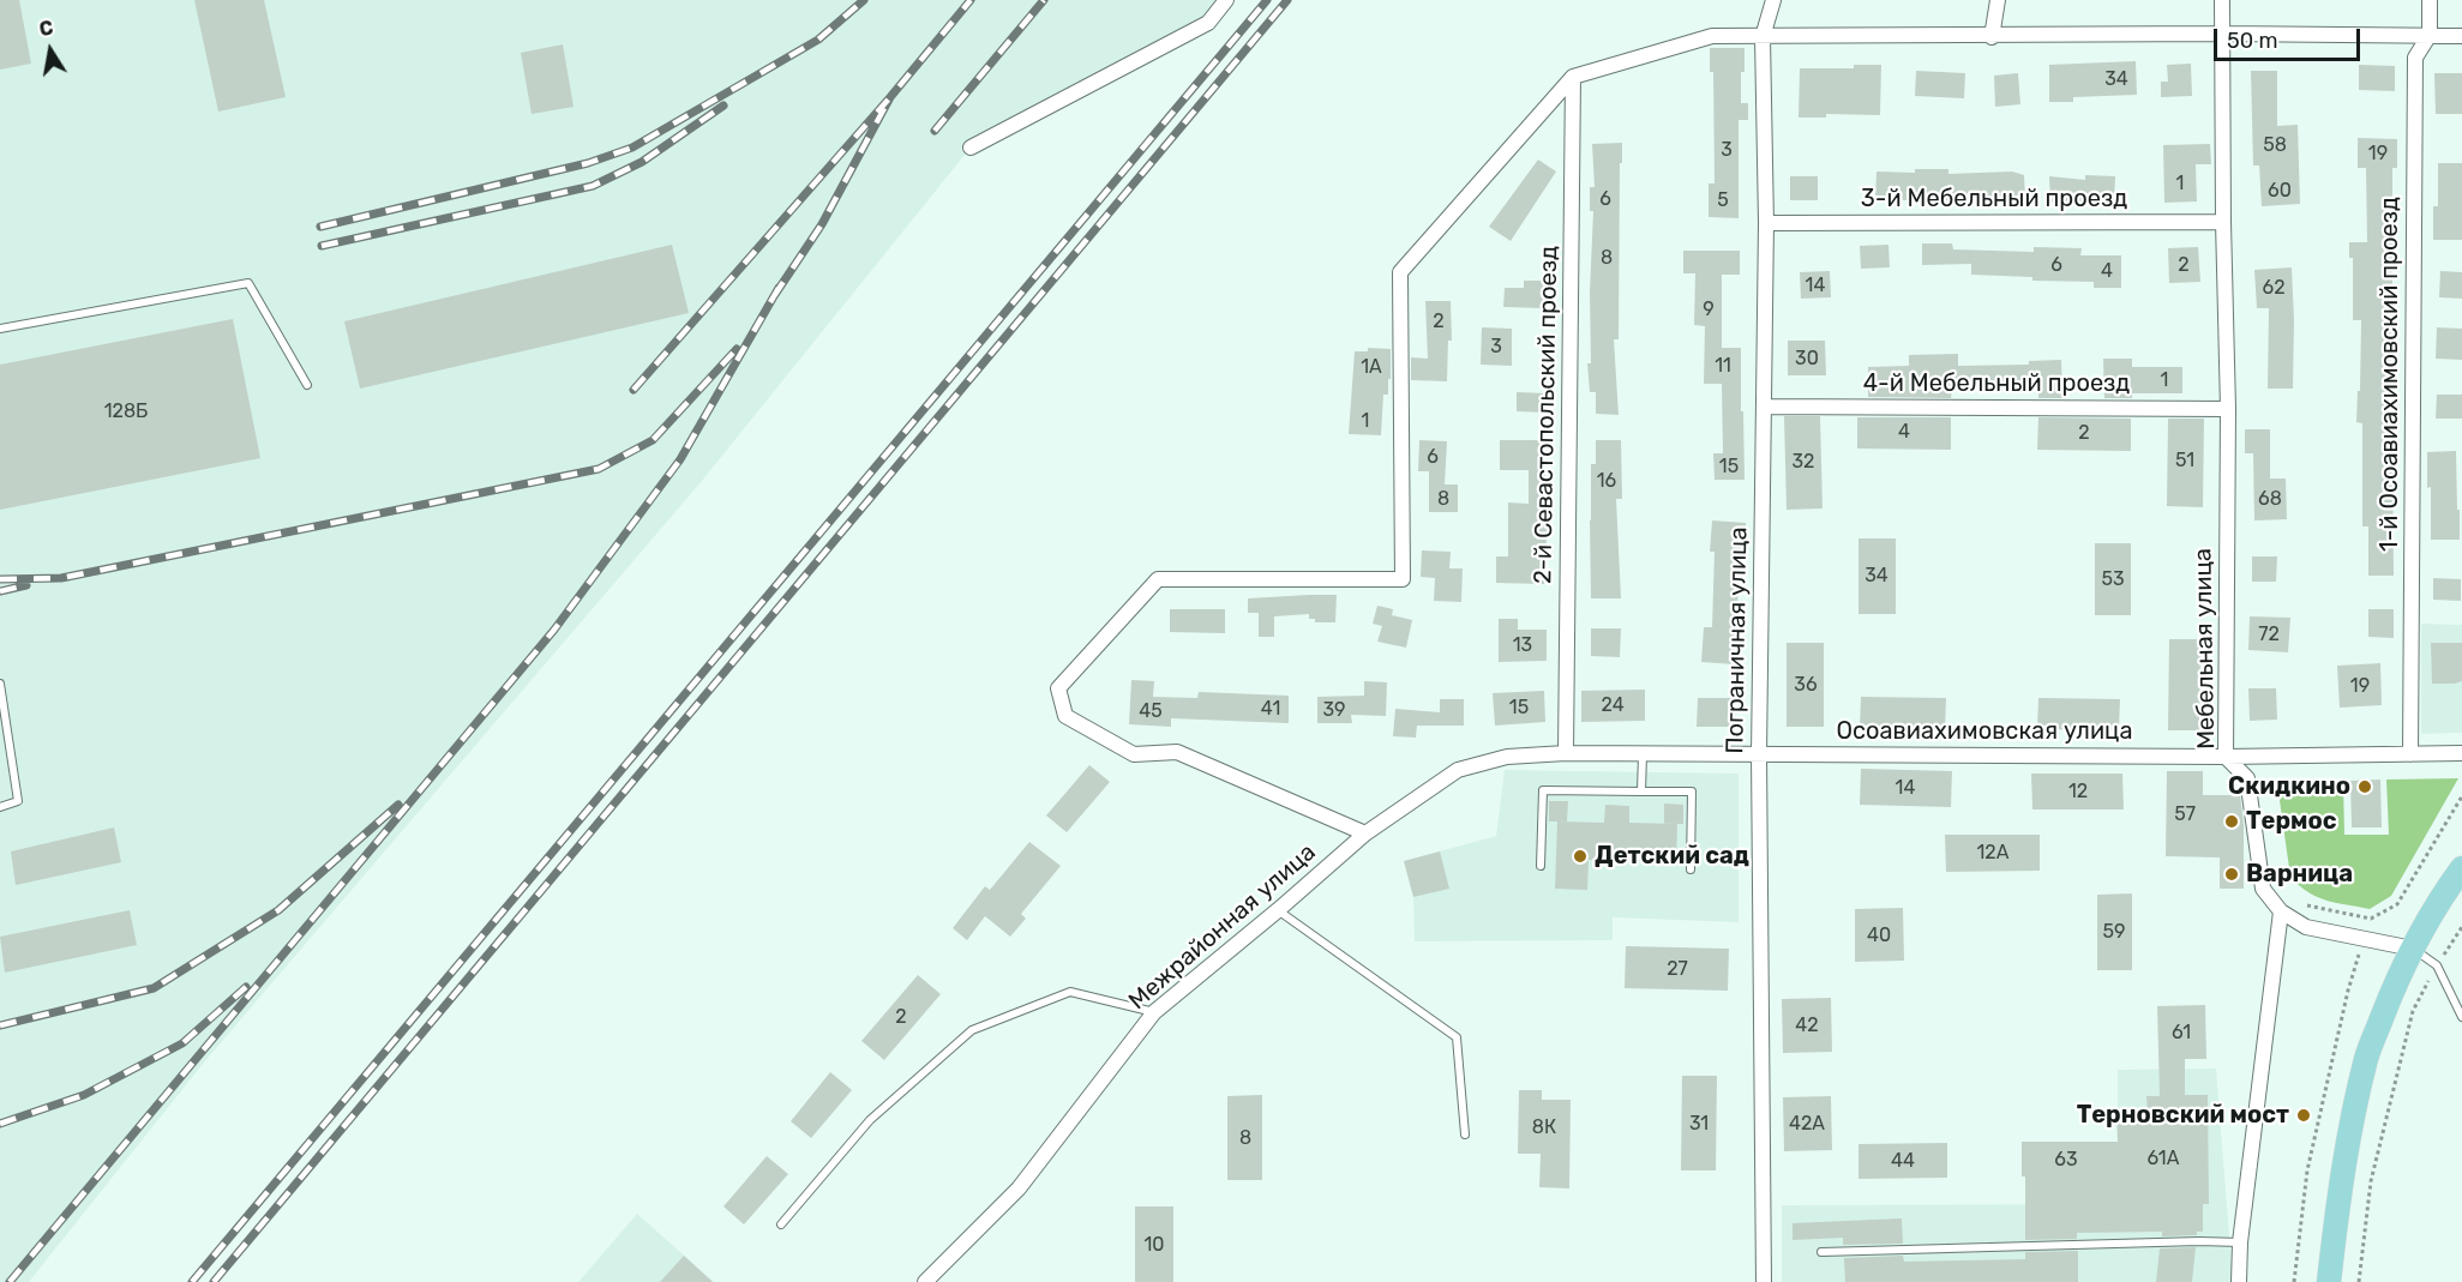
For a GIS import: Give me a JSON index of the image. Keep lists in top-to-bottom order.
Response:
{
  "streets": {
    "street": [
      "3-й Мебельный проезд",
      "1-й Осоавиахимовский проезд",
      "4-й Мебельный проезд",
      "2-й Севастопольский проезд",
      "Пограничная улица",
      "Мебельная улица",
      "Осоавиахимовская улица",
      "Межрайонная улица"
    ]
  },
  "crossings": [
    ["3-й Мебельный проезд", "Пограничная улица"],
    ["3-й Мебельный проезд", "Мебельная улица"],
    ["1-й Осоавиахимовский проезд", "Осоавиахимовская улица"],
    ["4-й Мебельный проезд", "Пограничная улица"],
    ["4-й Мебельный проезд", "Мебельная улица"],
    ["2-й Севастопольский проезд", "Осоавиахимовская улица"],
    ["Пограничная улица", "Осоавиахимовская улица"],
    ["Мебельная улица", "Осоавиахимовская улица"],
    ["Осоавиахимовская улица", "Межрайонная улица"]
  ],
  "places": [
    "Скидкино",
    "Термос",
    "Детский сад",
    "Варница",
    "Терновский мост"
  ],
  "house_numbers": [
    "34",
    "58",
    "3",
    "19",
    "1",
    "60",
    "6",
    "5",
    "8",
    "6",
    "2",
    "4",
    "14",
    "62",
    "9",
    "2",
    "3",
    "30",
    "11",
    "1А",
    "1",
    "128Б",
    "1",
    "4",
    "2",
    "6",
    "51",
    "32",
    "15",
    "16",
    "8",
    "68",
    "34",
    "53",
    "72",
    "13",
    "36",
    "19",
    "24",
    "15",
    "41",
    "39",
    "45",
    "14",
    "12",
    "57",
    "12А",
    "59",
    "40",
    "27",
    "2",
    "42",
    "61",
    "31",
    "42А",
    "8К",
    "8",
    "61А",
    "63",
    "44",
    "10"
  ],
  "scale_bar": "50 m",
  "north": "top"
}
